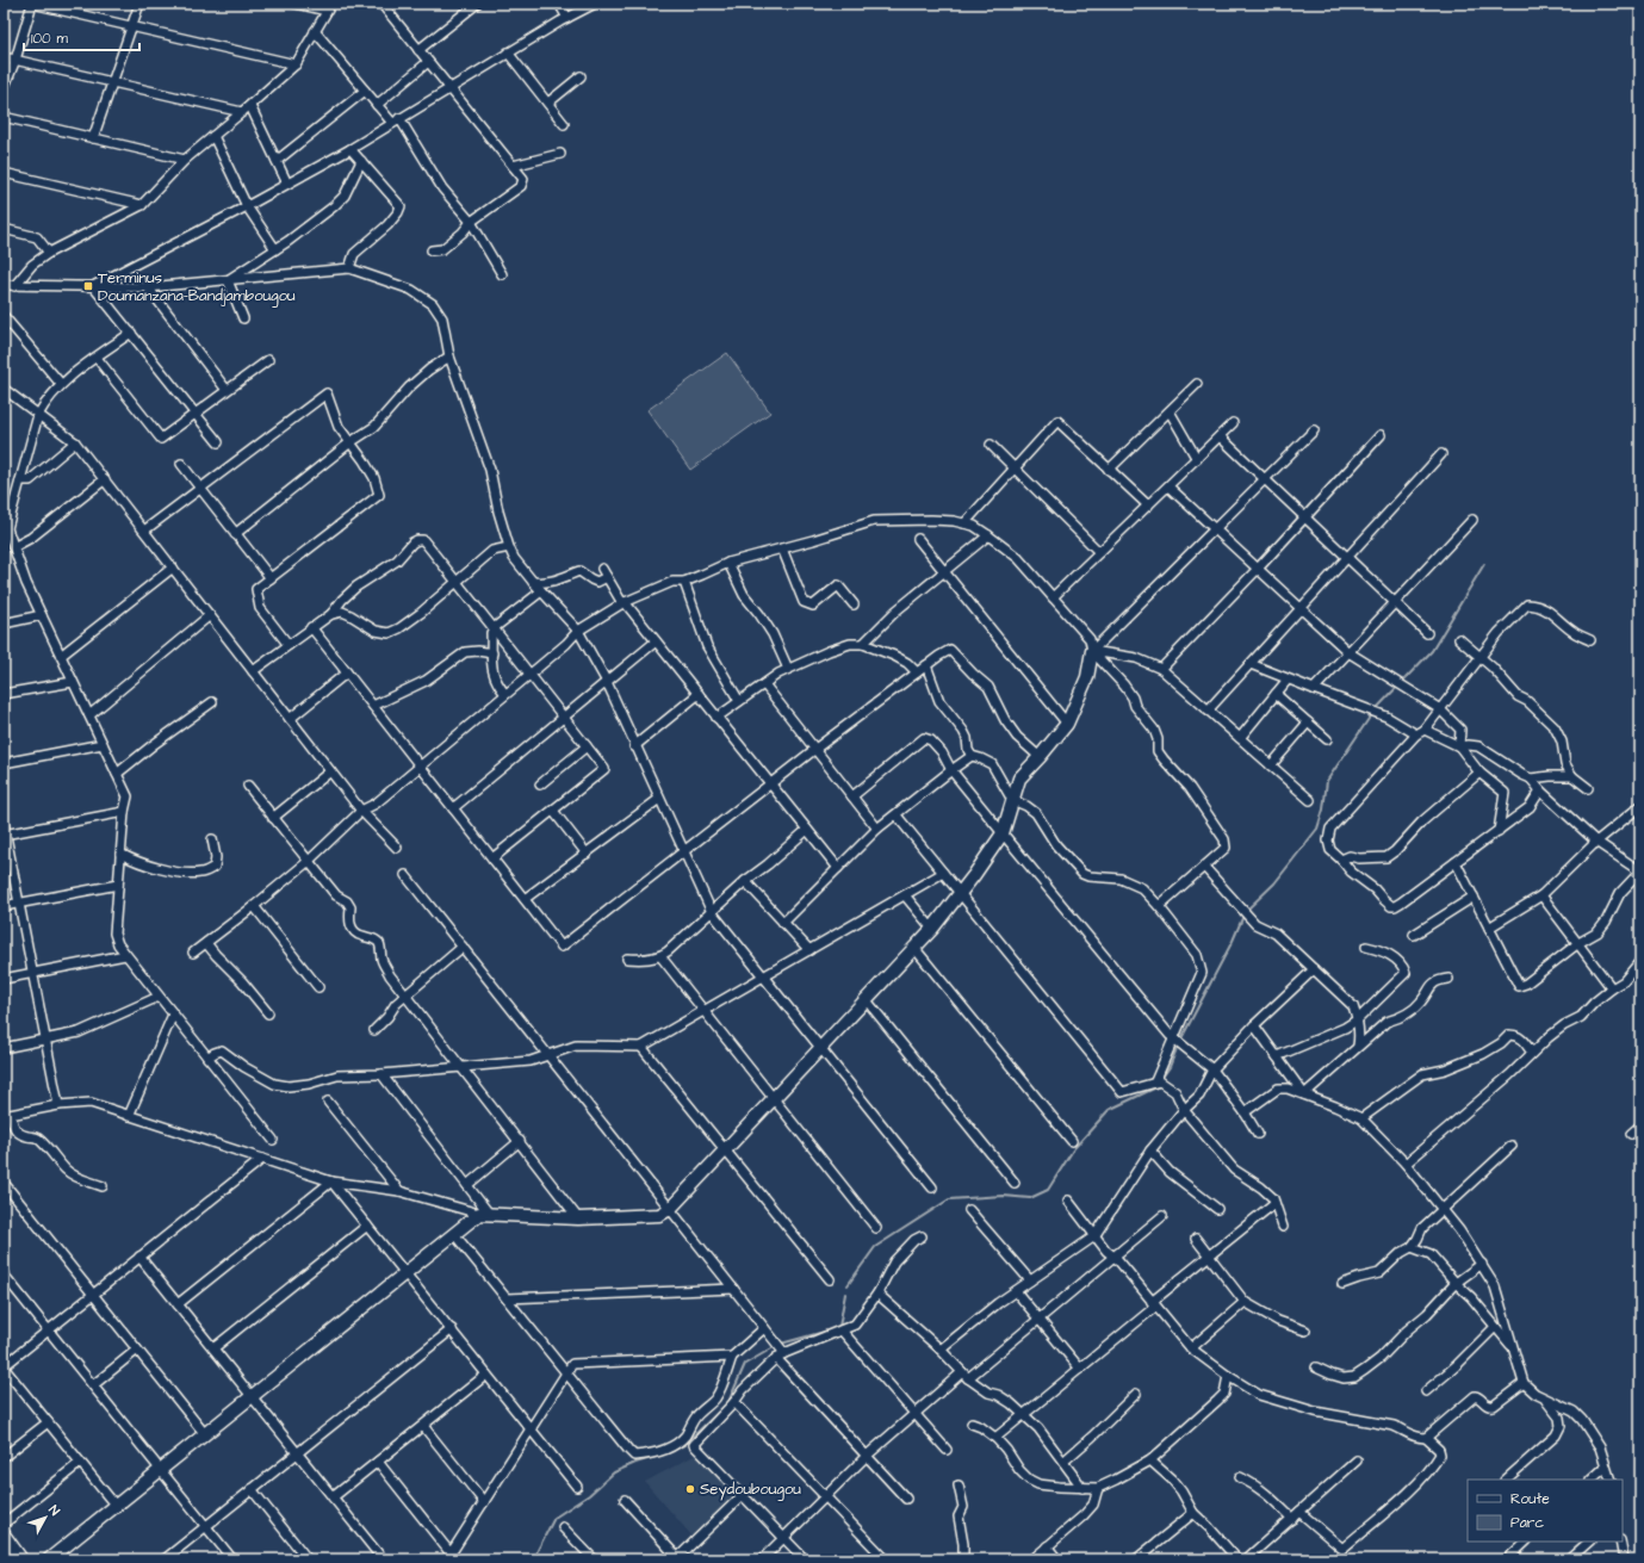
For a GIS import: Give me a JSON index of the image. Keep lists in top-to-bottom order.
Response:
{
  "places": {
    "transit": ["Terminus Doumanzana-Bandjambougou"],
    "other": ["Seydoubougou"]
  },
  "legend": ["Route", "Parc"],
  "scale_bar": "100 m",
  "north": "top right"
}
